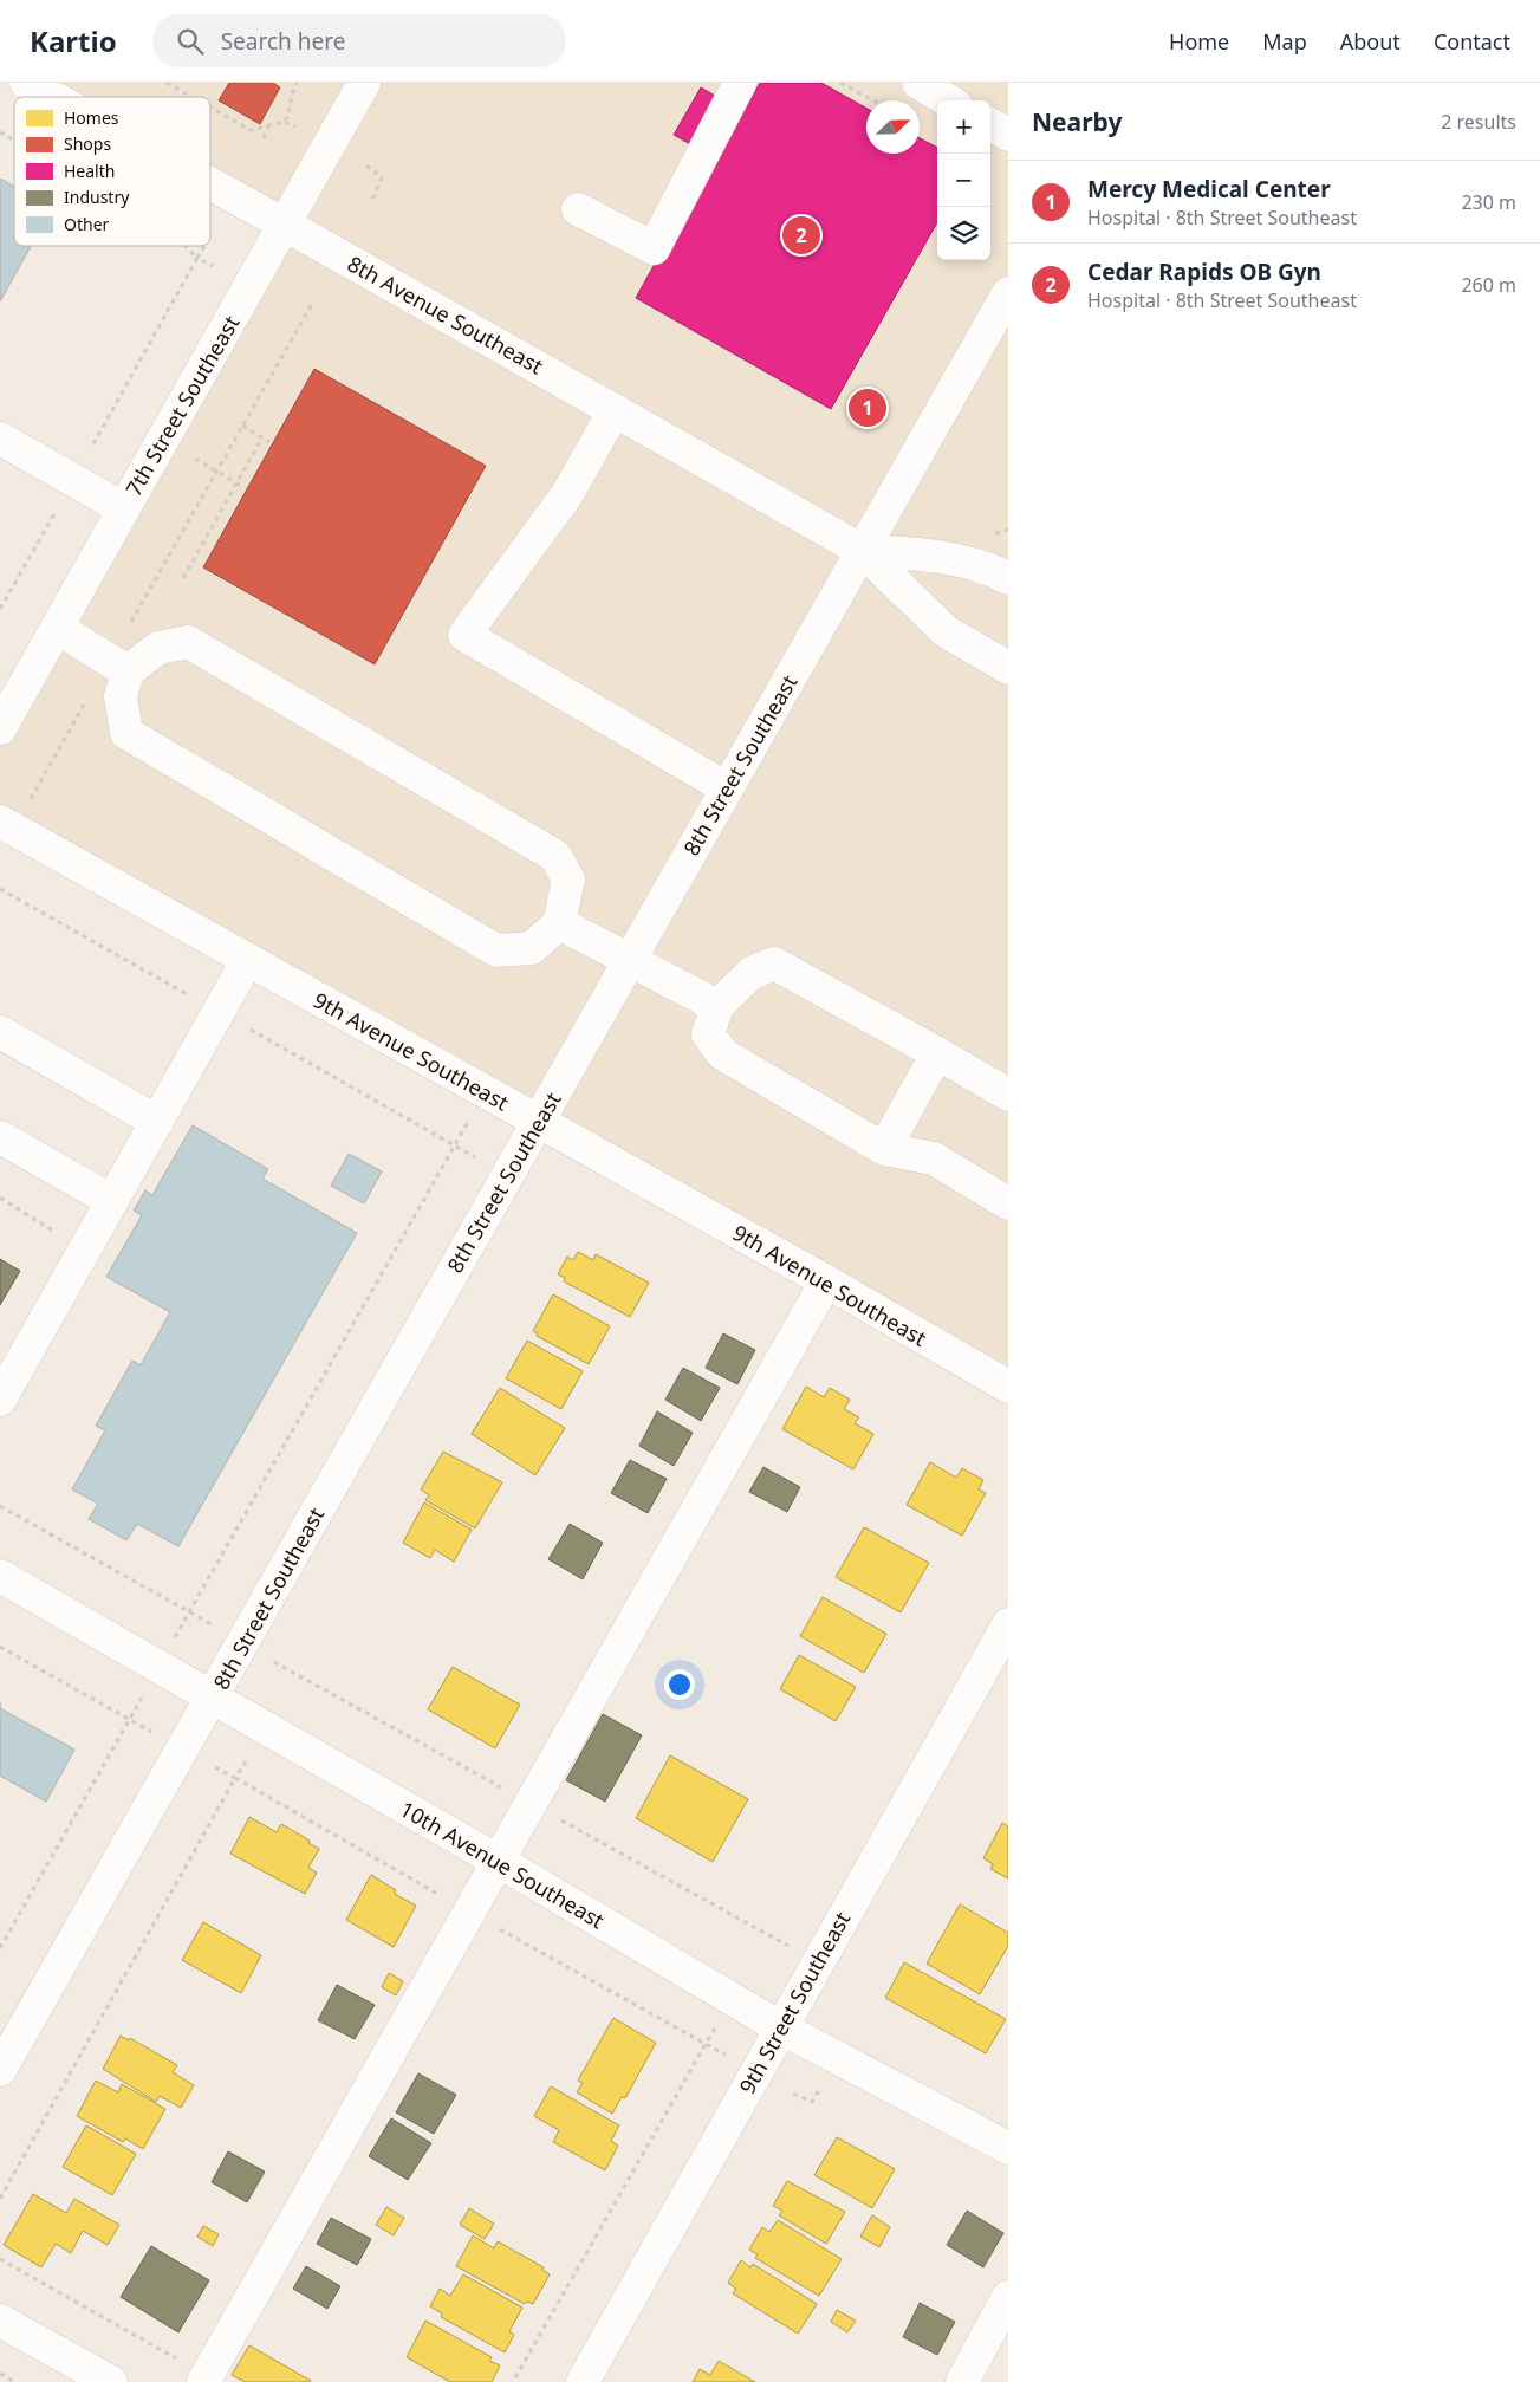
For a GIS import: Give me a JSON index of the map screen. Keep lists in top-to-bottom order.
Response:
{
  "streets": {
    "main road": [
      "8th Avenue Southeast",
      "7th Street Southeast",
      "8th Street Southeast",
      "9th Avenue Southeast",
      "10th Avenue Southeast",
      "9th Street Southeast"
    ]
  },
  "crossings": [
    ["8th Avenue Southeast", "7th Street Southeast"],
    ["8th Avenue Southeast", "8th Street Southeast"],
    ["8th Street Southeast", "9th Avenue Southeast"],
    ["8th Street Southeast", "10th Avenue Southeast"],
    ["10th Avenue Southeast", "9th Street Southeast"]
  ],
  "legend": [
    "Homes",
    "Shops",
    "Health",
    "Industry",
    "Other"
  ],
  "north": "top right",
  "page": {
    "header": "Kartio",
    "search": "Search here",
    "nav": [
      "Home",
      "Map",
      "About",
      "Contact"
    ],
    "heading": ["Nearby", "2 results"],
    "map_buttons": ["+", "−"],
    "list": [
      {
        "mark": "1",
        "name": "Mercy Medical Center",
        "note": "Hospital · 8th Street Southeast",
        "value": "230 m"
      },
      {
        "mark": "2",
        "name": "Cedar Rapids OB Gyn",
        "note": "Hospital · 8th Street Southeast",
        "value": "260 m"
      }
    ],
    "pins": ["2", "1"]
  }
}
